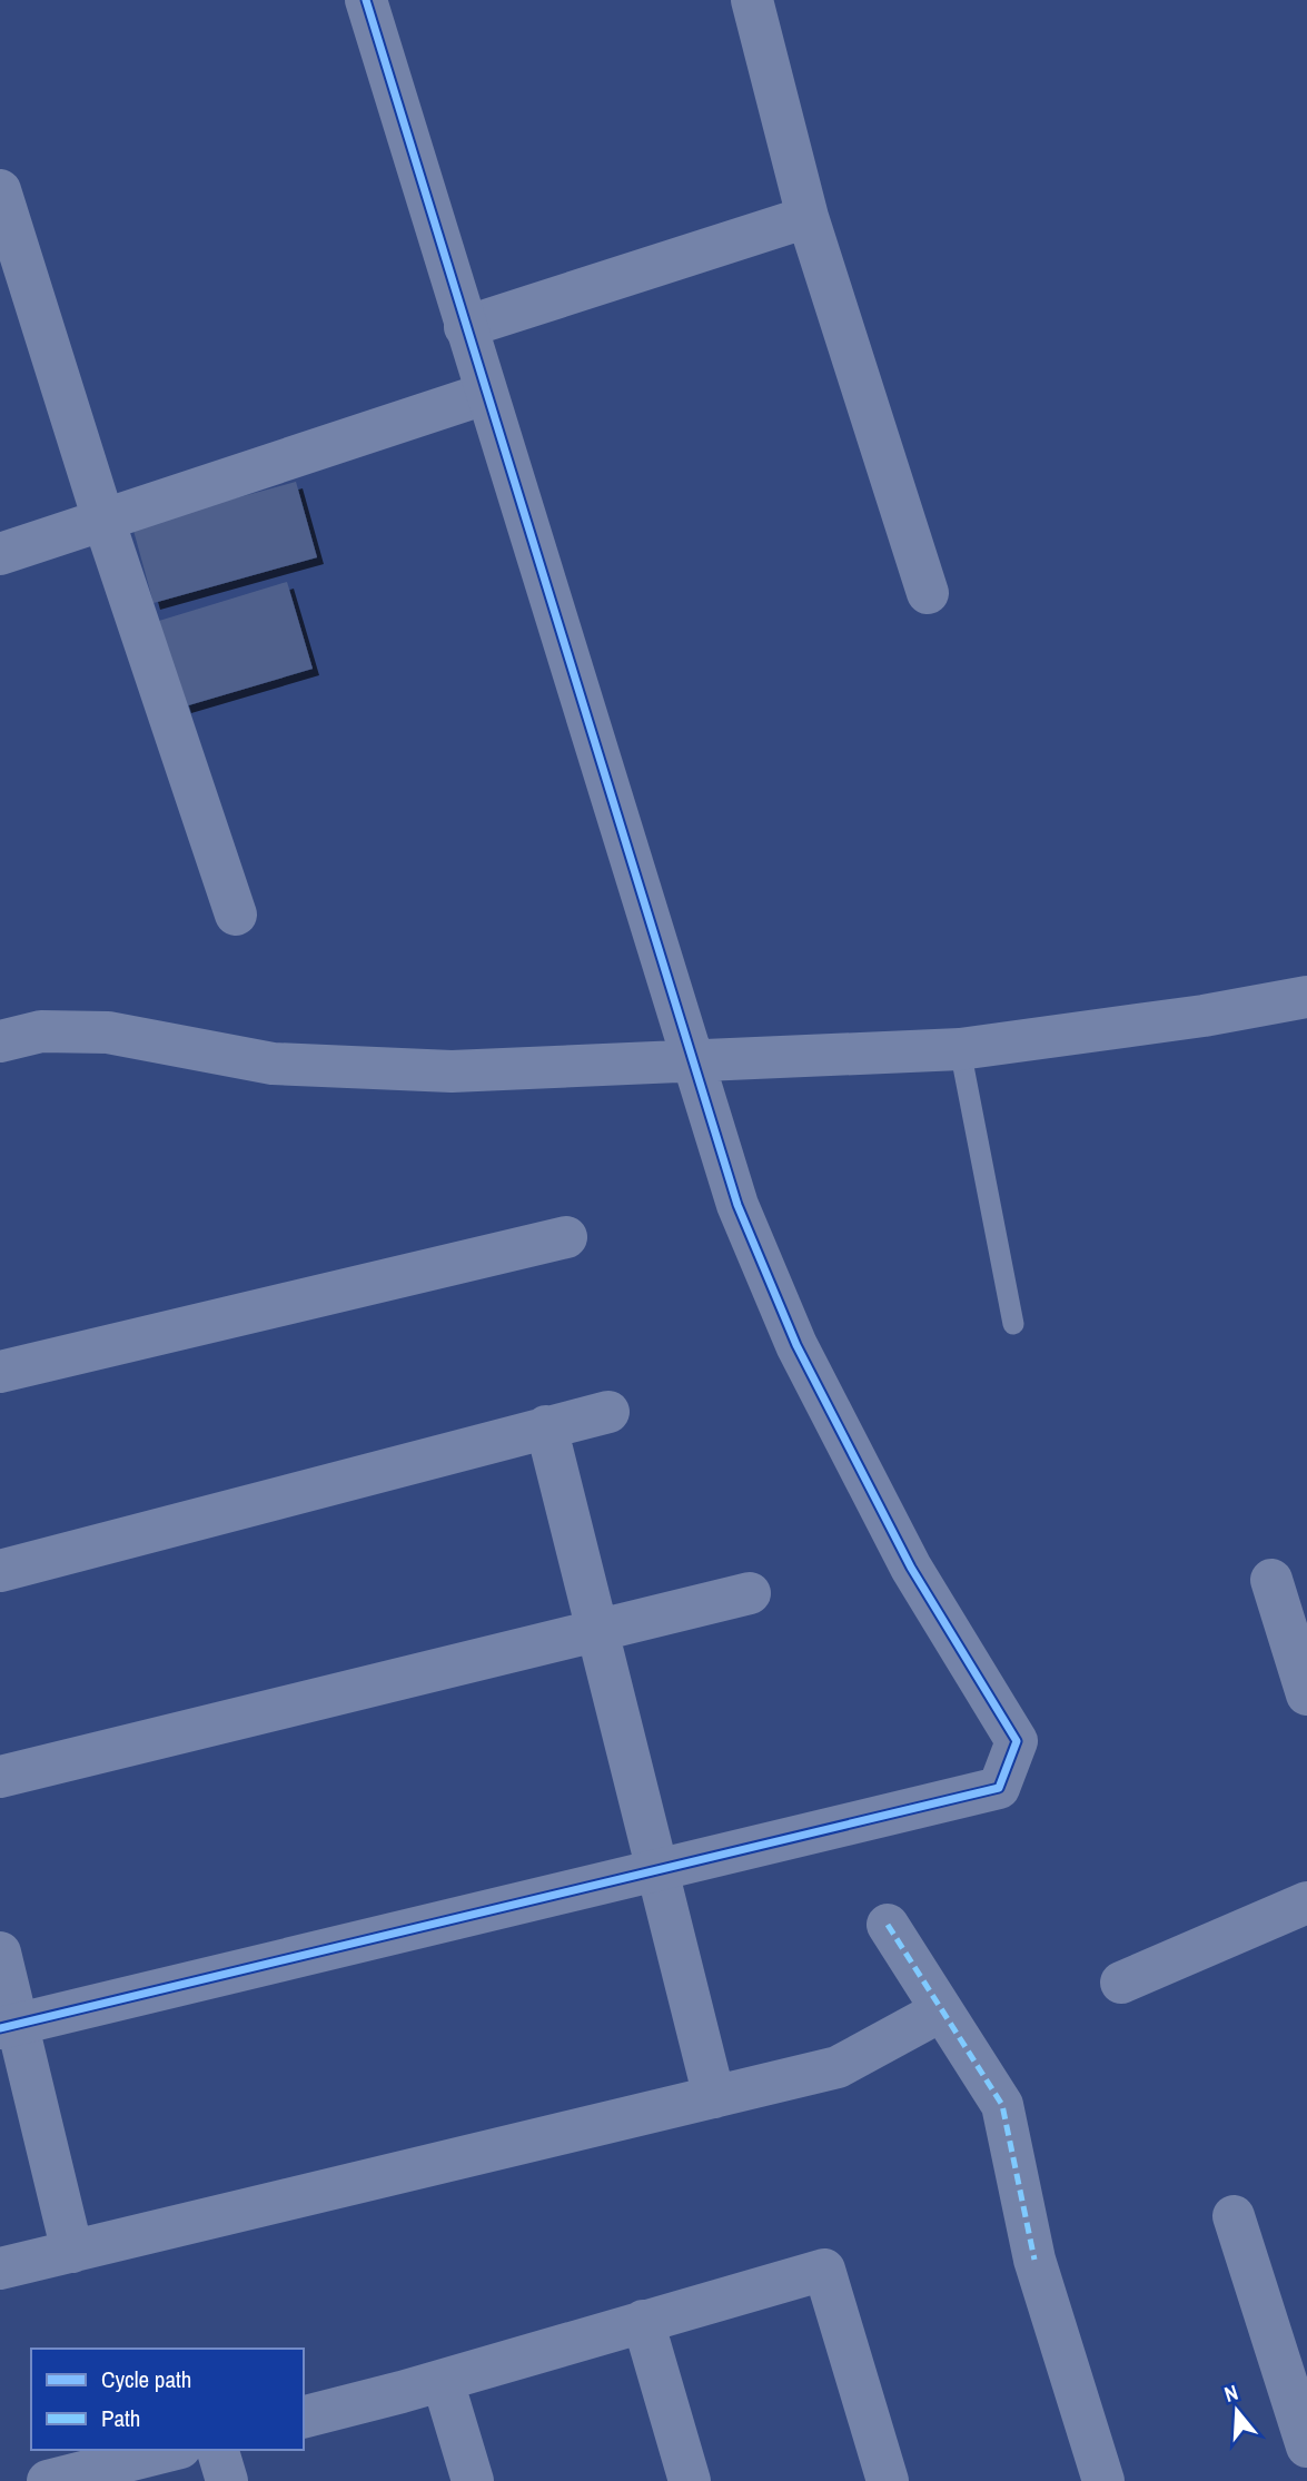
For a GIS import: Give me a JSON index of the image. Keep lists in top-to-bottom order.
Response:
{
  "legend": ["Cycle path", "Path"],
  "north": "top"
}
